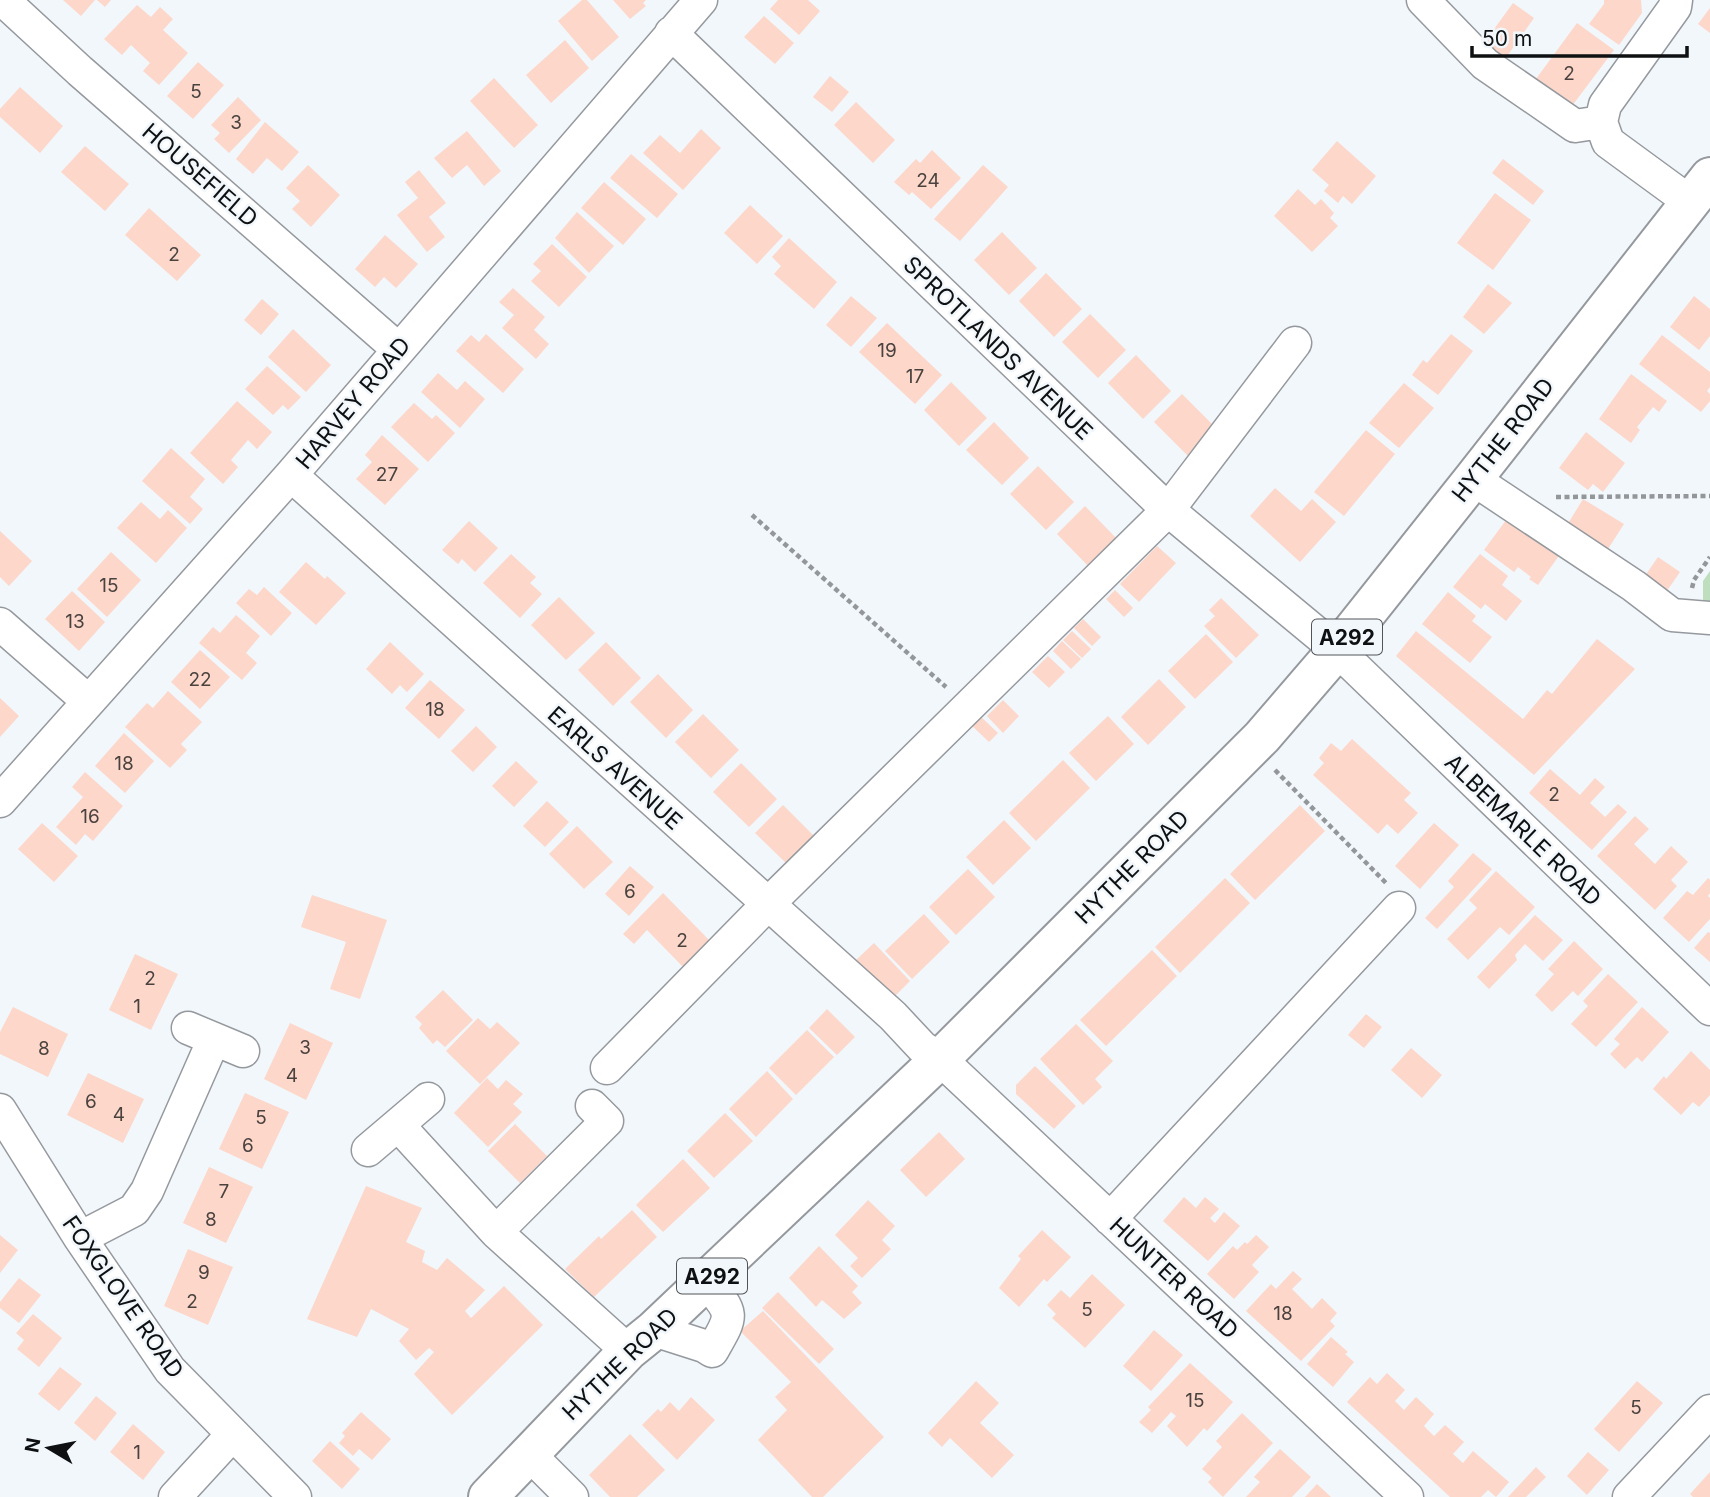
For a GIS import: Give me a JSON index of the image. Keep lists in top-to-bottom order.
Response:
{
  "streets": {
    "main road": ["HYTHE ROAD", "A292"],
    "street": [
      "HOUSEFIELD",
      "SPROTLANDS AVENUE",
      "HARVEY ROAD",
      "EARLS AVENUE",
      "ALBEMARLE ROAD",
      "HUNTER ROAD",
      "FOXGLOVE ROAD"
    ]
  },
  "crossings": [
    ["HOUSEFIELD", "HARVEY ROAD"],
    ["SPROTLANDS AVENUE", "HARVEY ROAD"],
    ["SPROTLANDS AVENUE", "HYTHE ROAD"],
    ["SPROTLANDS AVENUE", "ALBEMARLE ROAD"],
    ["HARVEY ROAD", "EARLS AVENUE"],
    ["HYTHE ROAD", "EARLS AVENUE"],
    ["HYTHE ROAD", "ALBEMARLE ROAD"],
    ["HYTHE ROAD", "HUNTER ROAD"],
    ["EARLS AVENUE", "HUNTER ROAD"]
  ],
  "house_numbers": [
    "2",
    "5",
    "3",
    "24",
    "2",
    "19",
    "17",
    "27",
    "15",
    "13",
    "22",
    "18",
    "18",
    "2",
    "16",
    "6",
    "2",
    "2",
    "1",
    "3",
    "8",
    "4",
    "6",
    "4",
    "5",
    "6",
    "7",
    "8",
    "9",
    "2",
    "5",
    "18",
    "15",
    "5",
    "1"
  ],
  "scale_bar": "50 m",
  "north": "left"
}
